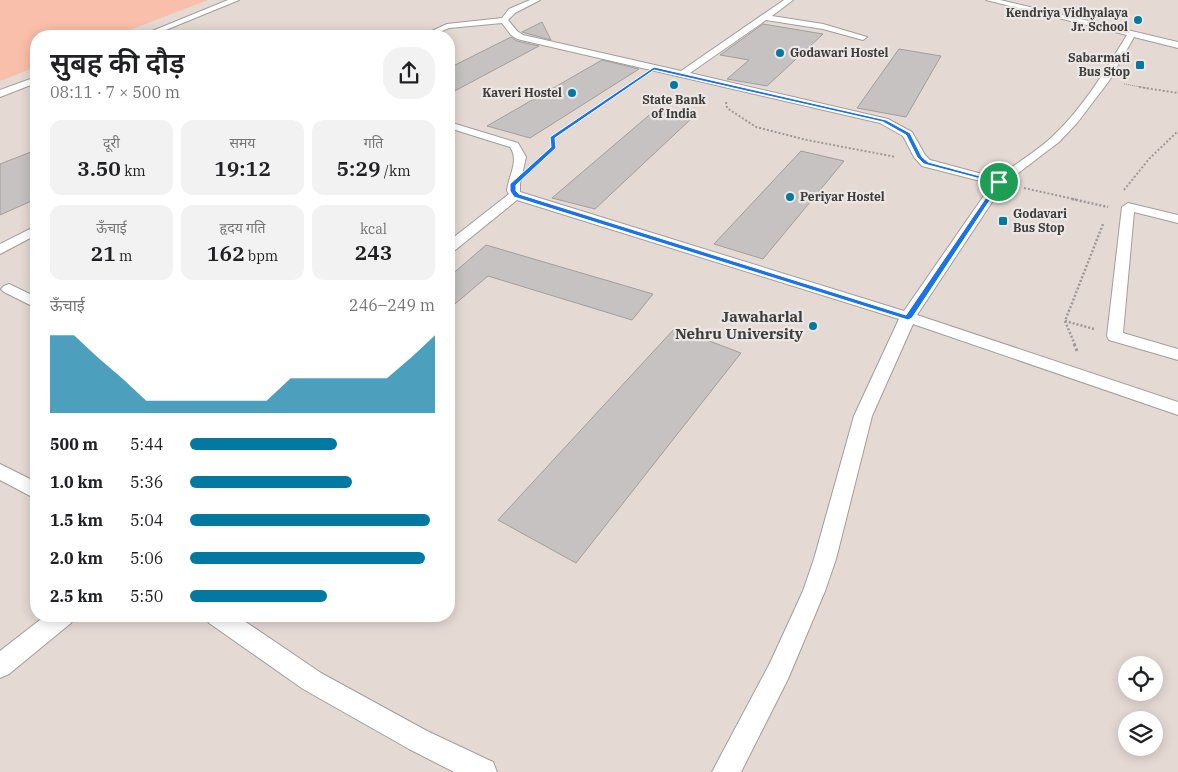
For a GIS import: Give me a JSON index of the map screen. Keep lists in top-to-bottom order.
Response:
{
  "places": {
    "other": [
      "Kendriya Vidhyalaya Jr. School",
      "Godawari Hostel",
      "State Bank of India",
      "Kaveri Hostel",
      "Periyar Hostel",
      "Jawaharlal Nehru University"
    ],
    "transit": ["Sabarmati Bus Stop", "Godavari Bus Stop"]
  },
  "page": {
    "heading": ["सुबह की दौड़", "08:11 · 7 × 500 m"],
    "stats": [
      ["दूरी", "3.50 km"],
      ["समय", "19:12"],
      ["गति", "5:29 /km"],
      ["ऊँचाई", "21 m"],
      ["हृदय गति", "162 bpm"],
      ["kcal", "243"]
    ],
    "chart": ["ऊँचाई", "246–249 m"],
    "list": [
      {
        "name": "500 m",
        "note": "5:44"
      },
      {
        "name": "1.0 km",
        "note": "5:36"
      },
      {
        "name": "1.5 km",
        "note": "5:04"
      },
      {
        "name": "2.0 km",
        "note": "5:06"
      },
      {
        "name": "2.5 km",
        "note": "5:50"
      }
    ]
  }
}
